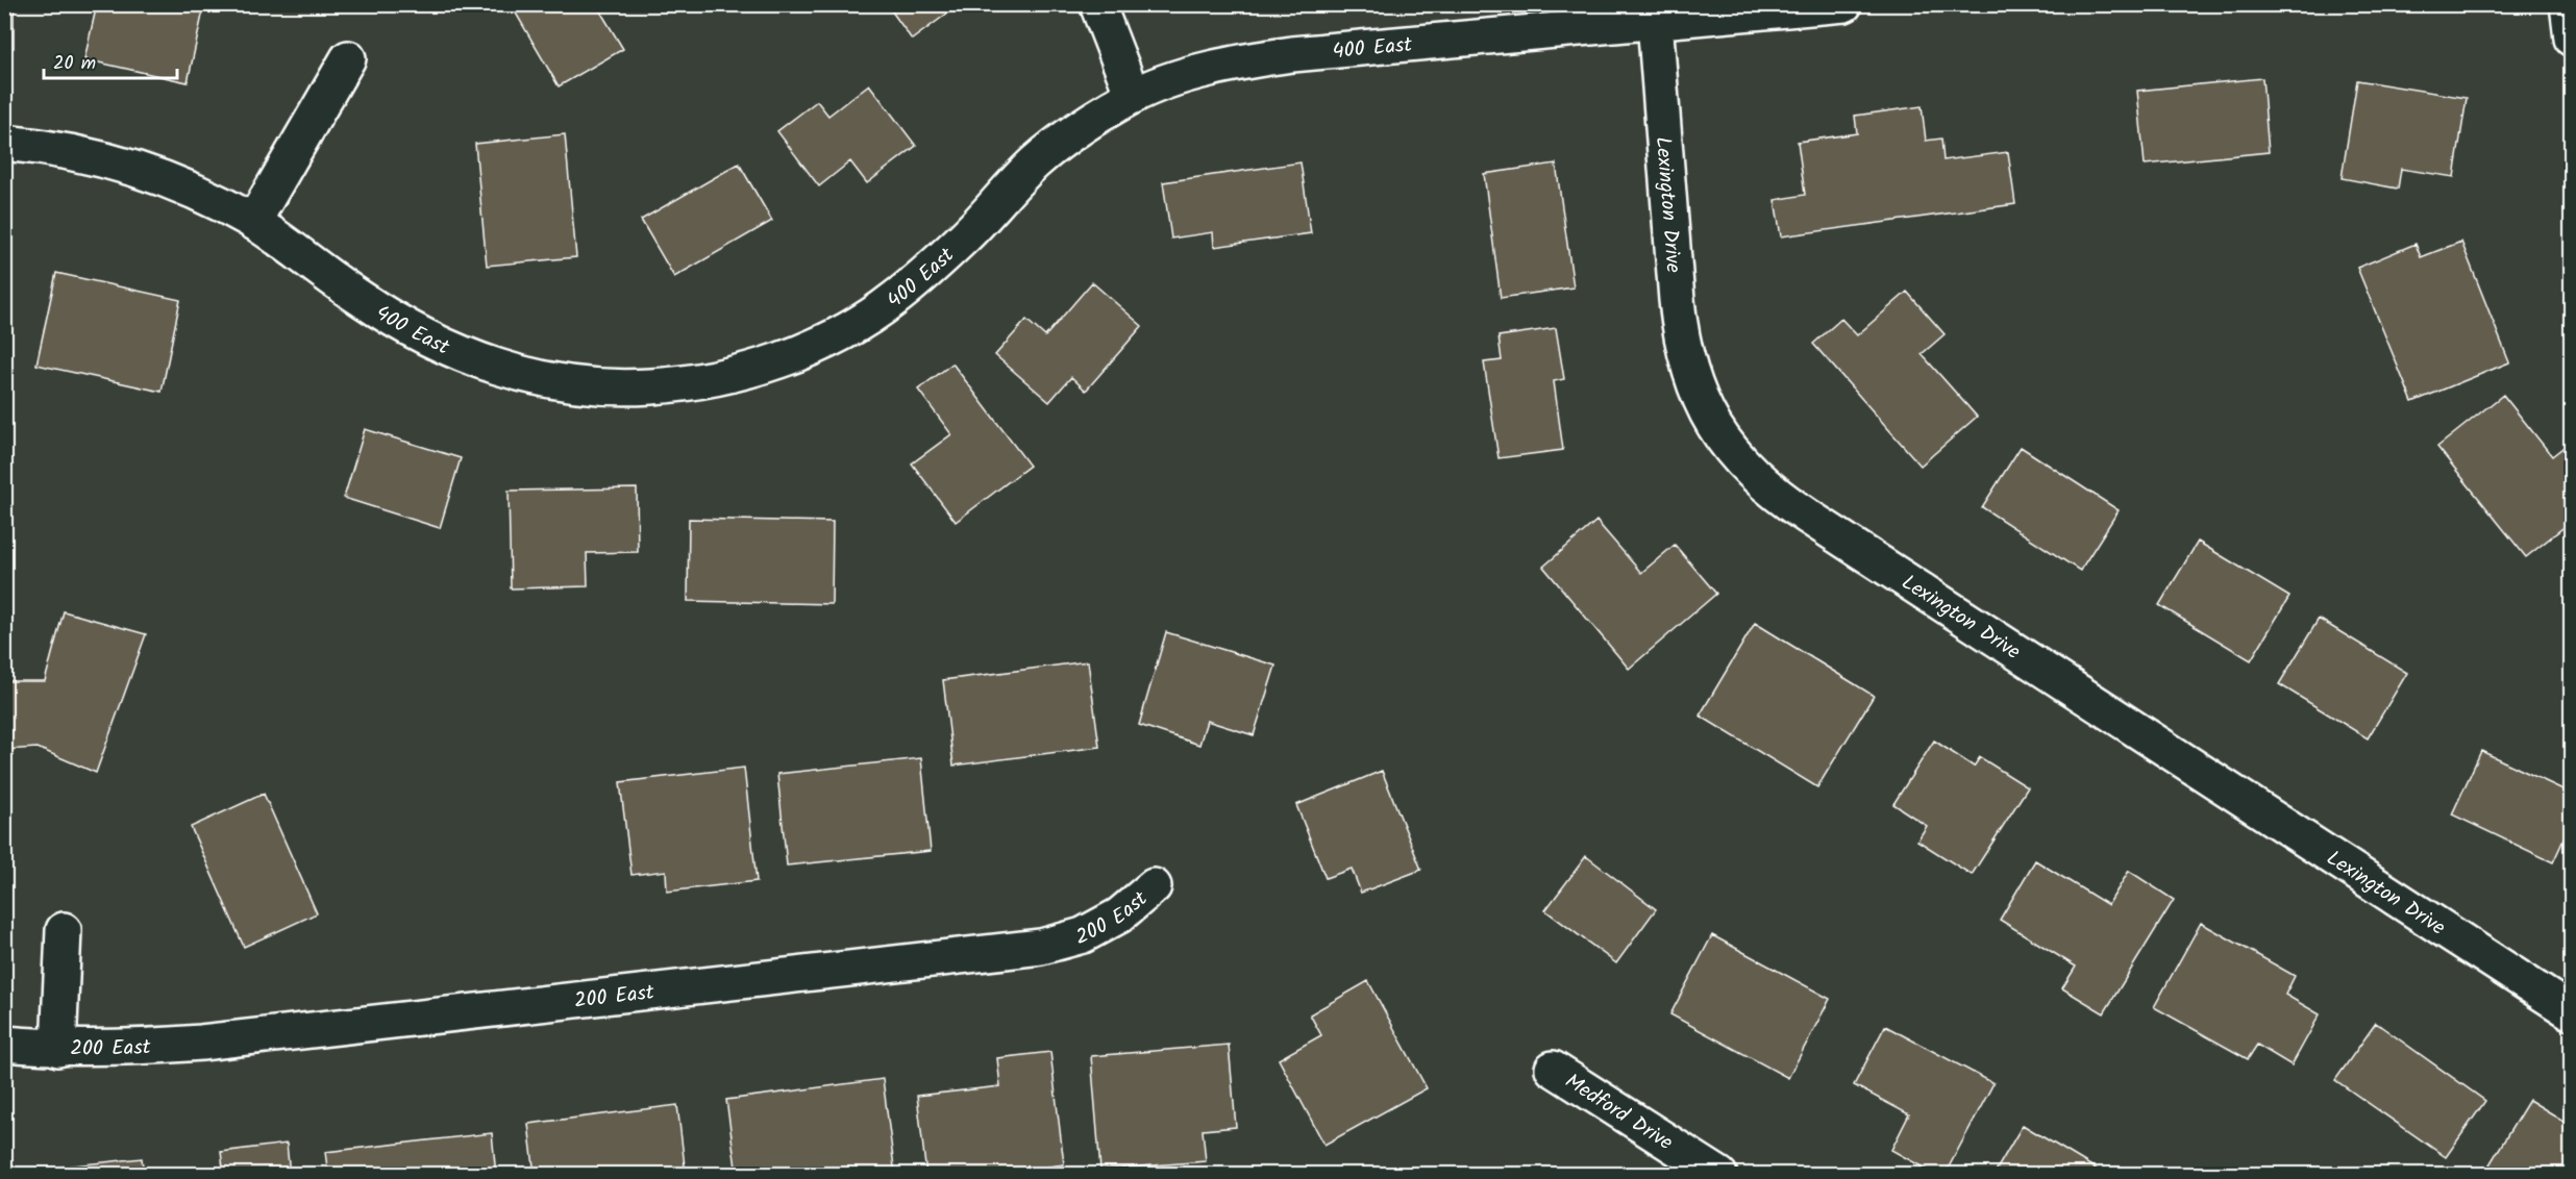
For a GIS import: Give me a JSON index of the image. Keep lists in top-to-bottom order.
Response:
{
  "streets": {
    "street": [
      "400 East",
      "Lexington Drive",
      "200 East",
      "Medford Drive"
    ]
  },
  "crossings": [
    ["400 East", "Lexington Drive"]
  ],
  "scale_bar": "20 m"
}
